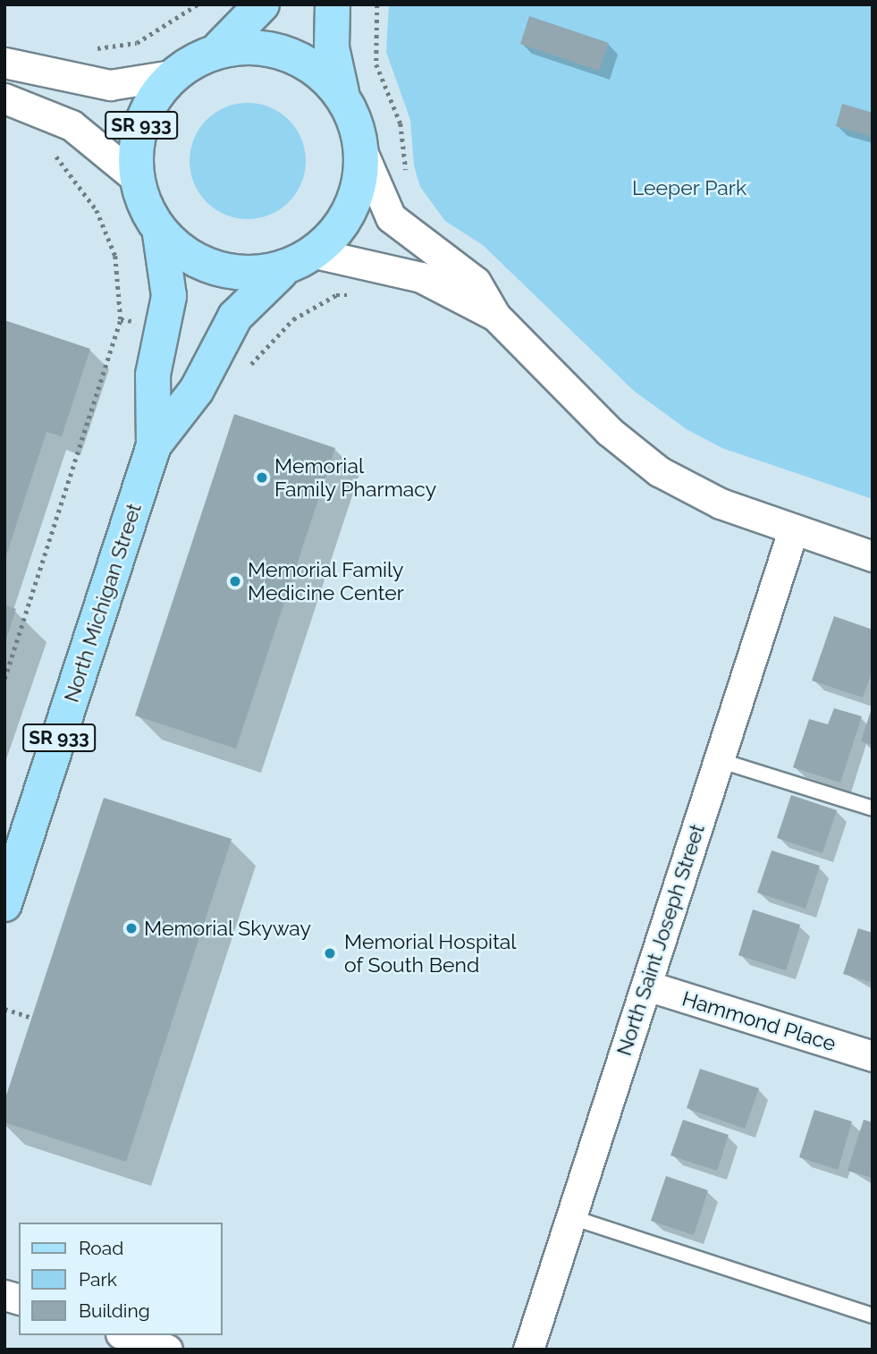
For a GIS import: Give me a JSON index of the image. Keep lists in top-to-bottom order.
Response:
{
  "streets": {
    "main road": ["SR 933", "North Michigan Street"],
    "street": ["North Saint Joseph Street", "Hammond Place"]
  },
  "crossings": [
    ["SR 933", "North Michigan Street"],
    ["North Saint Joseph Street", "Hammond Place"]
  ],
  "parks": ["Leeper Park"],
  "places": [
    "Memorial Family Pharmacy",
    "Memorial Family Medicine Center",
    "Memorial Skyway",
    "Memorial Hospital of South Bend"
  ],
  "legend": ["Road", "Park", "Building"]
}
